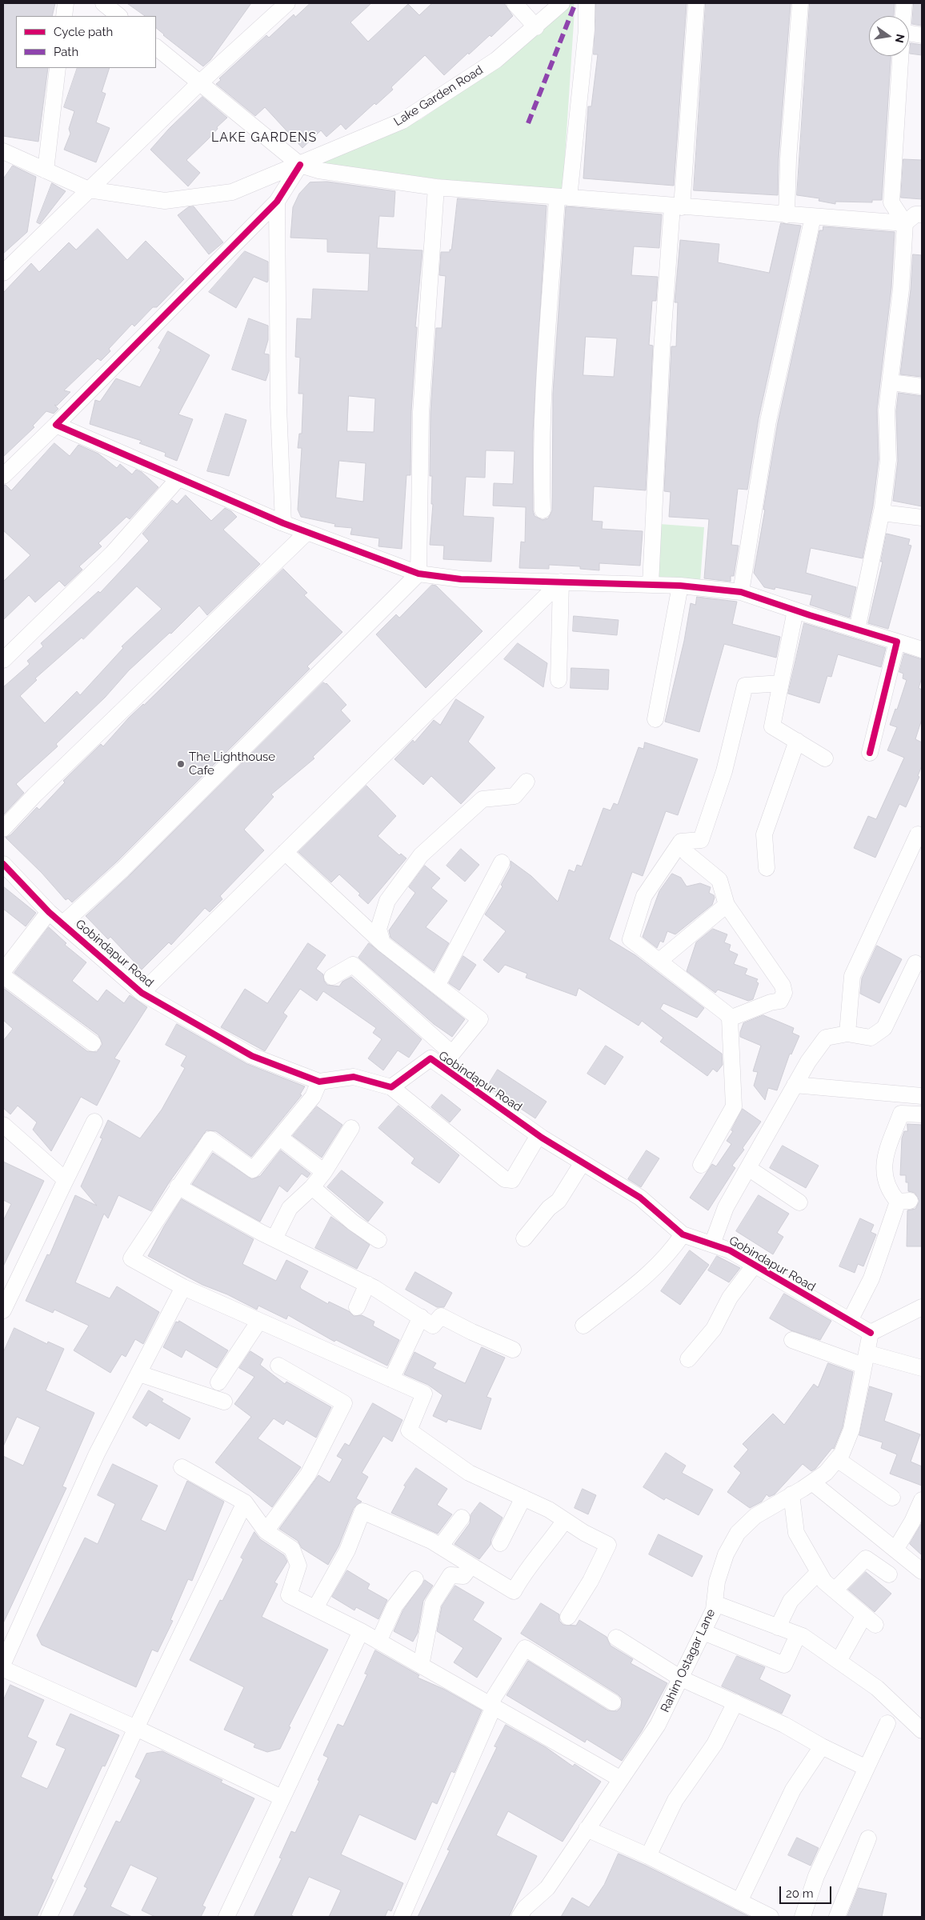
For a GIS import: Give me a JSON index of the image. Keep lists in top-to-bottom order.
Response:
{
  "streets": {
    "street": ["Lake Garden Road", "Gobindapur Road", "Rahim Ostagar Lane"]
  },
  "crossings": [
    ["Gobindapur Road", "Rahim Ostagar Lane"]
  ],
  "districts": ["LAKE GARDENS"],
  "places": ["The Lighthouse Cafe"],
  "legend": ["Cycle path", "Path"],
  "scale_bar": "20 m",
  "north": "right"
}
